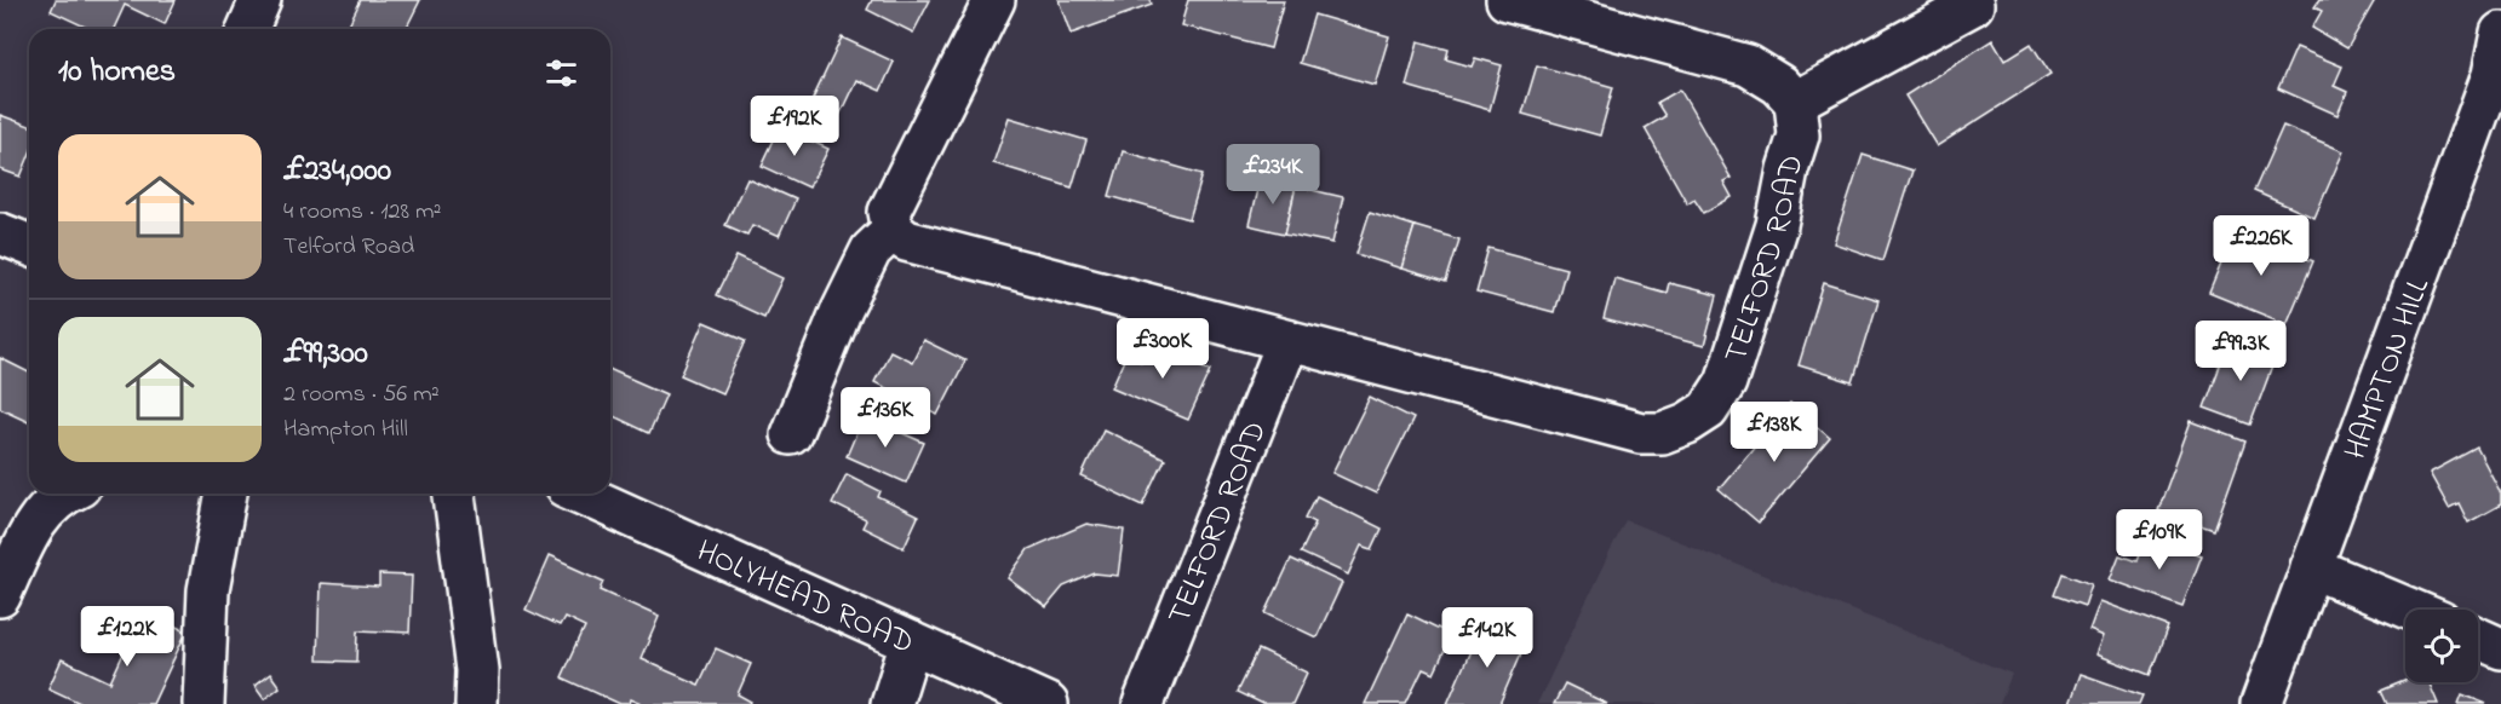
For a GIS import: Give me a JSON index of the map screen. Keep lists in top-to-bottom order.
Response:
{
  "streets": {
    "street": ["TELFORD ROAD", "HAMPTON HILL", "HOLYHEAD ROAD"]
  },
  "page": {
    "heading": "10 homes",
    "price": [
      "£192K",
      "£234K",
      "£226K",
      "£300K",
      "£99.3K",
      "£136K",
      "£138K",
      "£109K",
      "£122K",
      "£142K"
    ],
    "list": [
      {
        "name": "£234,000",
        "note": "4 rooms · 128 m² · Telford Road"
      },
      {
        "name": "£99,300",
        "note": "2 rooms · 56 m² · Hampton Hill"
      }
    ]
  }
}
